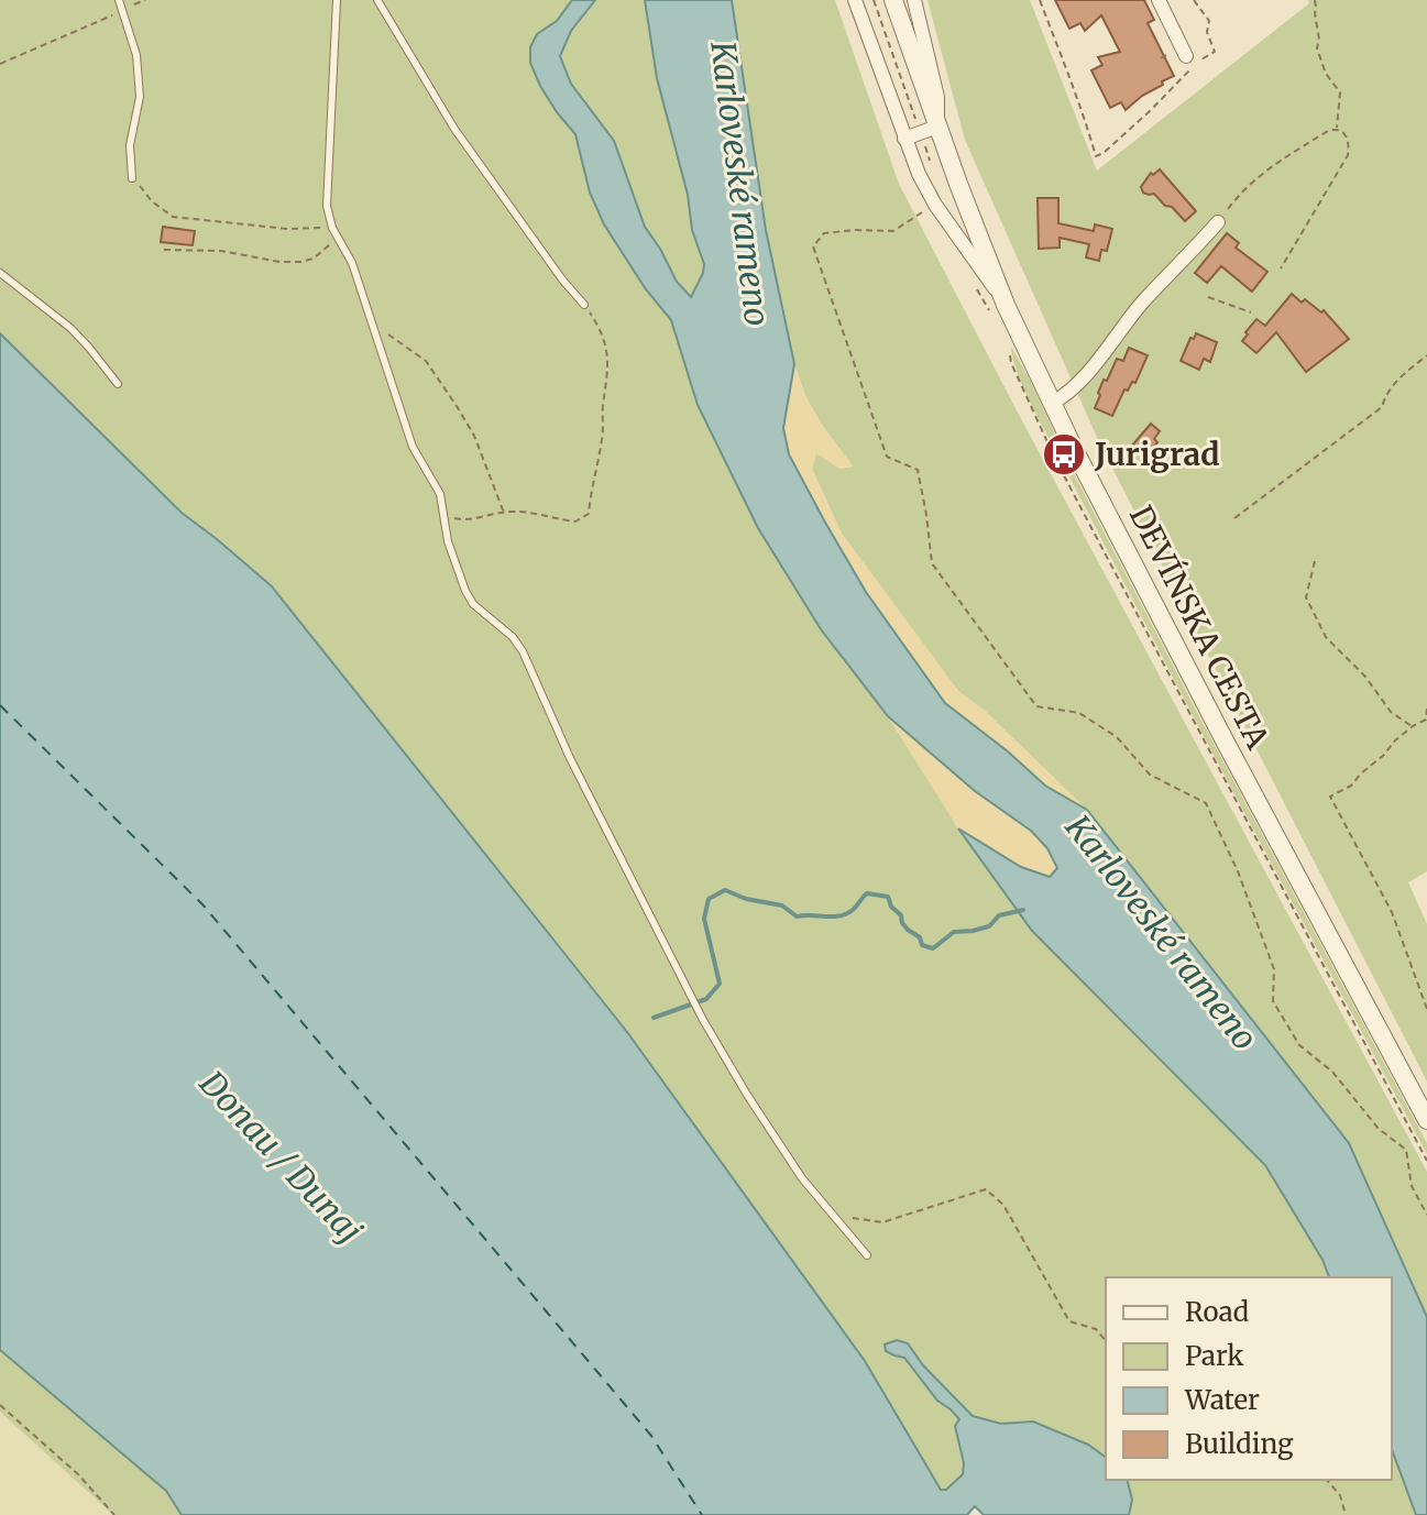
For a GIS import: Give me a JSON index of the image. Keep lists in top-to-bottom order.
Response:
{
  "streets": {
    "street": ["DEVÍNSKA CESTA"]
  },
  "water": ["Karloveské rameno", "Donau / Dunaj"],
  "places": {
    "bus stop": ["Jurigrad"]
  },
  "legend": [
    "Road",
    "Park",
    "Water",
    "Building"
  ]
}
